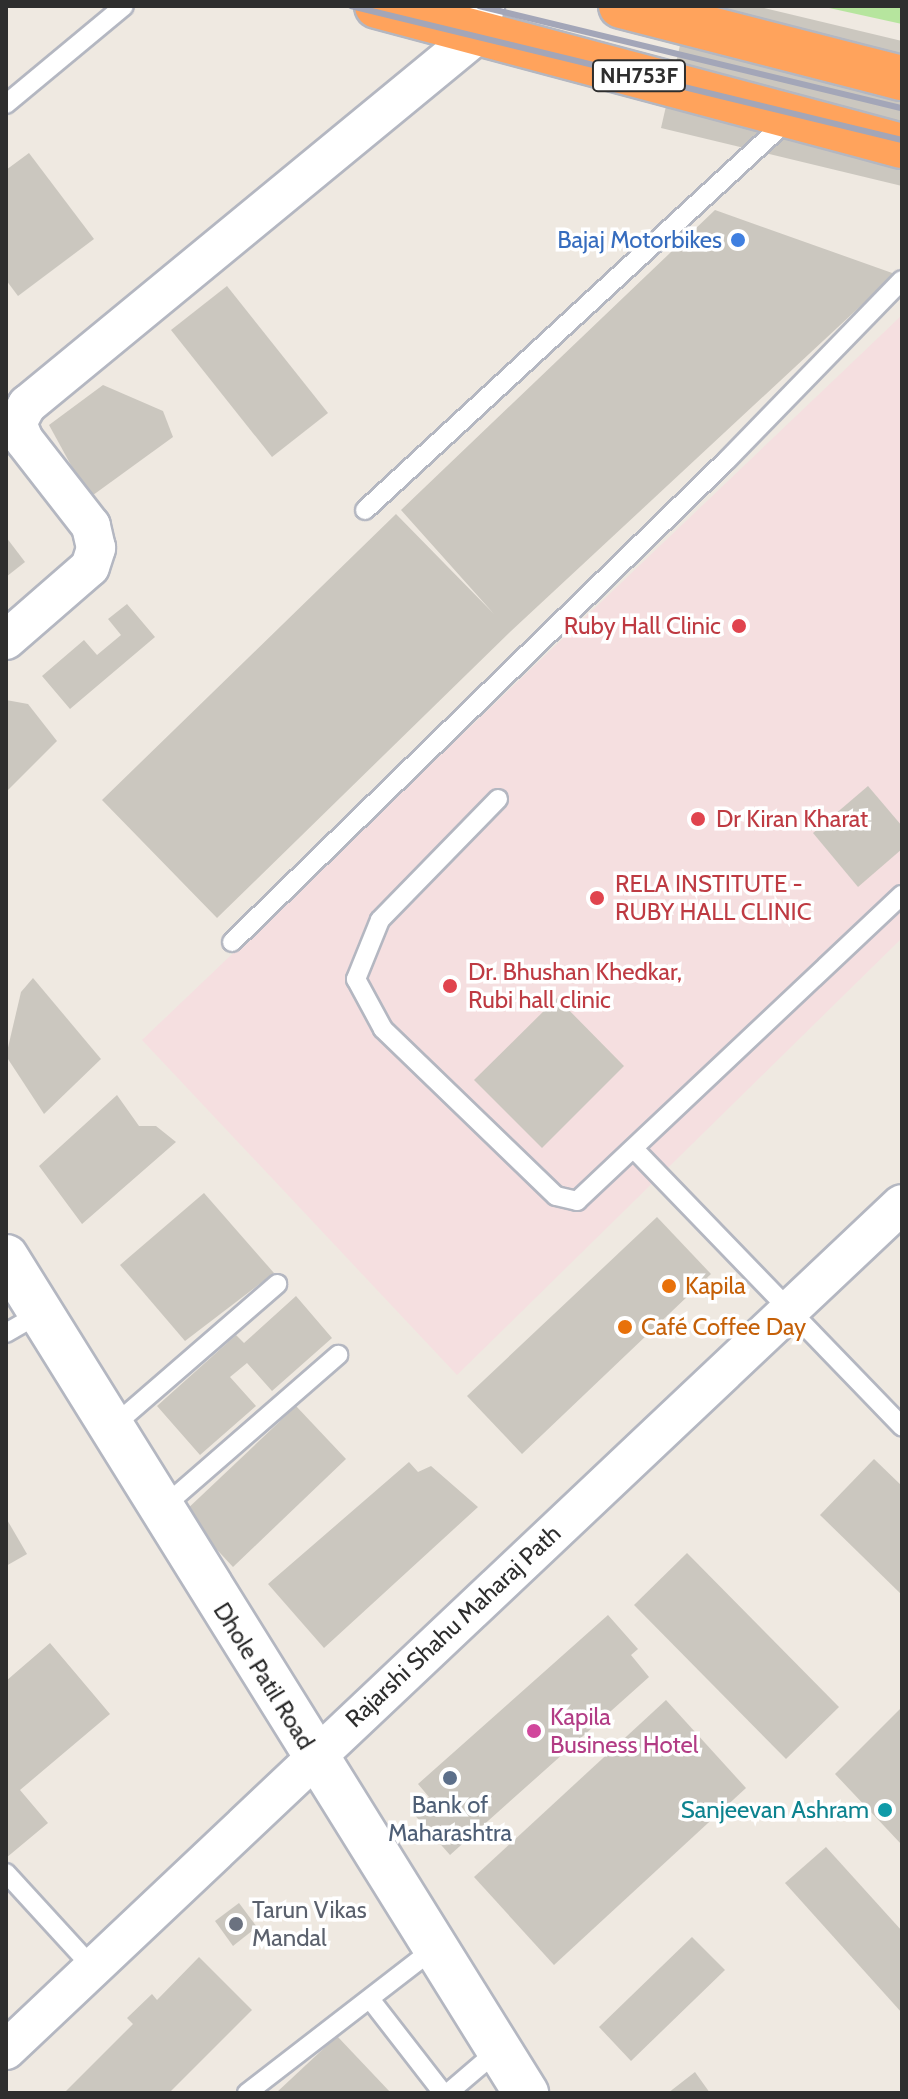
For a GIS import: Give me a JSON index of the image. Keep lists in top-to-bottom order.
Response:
{
  "streets": {
    "highway": ["NH753F"],
    "street": ["Rajarshi Shahu Maharaj Path", "Dhole Patil Road"]
  },
  "crossings": [
    ["Rajarshi Shahu Maharaj Path", "Dhole Patil Road"]
  ],
  "places": [
    "Bajaj Motorbikes",
    "Ruby Hall Clinic",
    "Dr Kiran Kharat",
    "RELA INSTITUTE - RUBY HALL CLINIC",
    "Dr. Bhushan Khedkar, Rubi hall clinic",
    "Kapila",
    "Café Coffee Day",
    "Kapila Business Hotel",
    "Bank of Maharashtra",
    "Sanjeevan Ashram",
    "Tarun Vikas Mandal"
  ]
}
